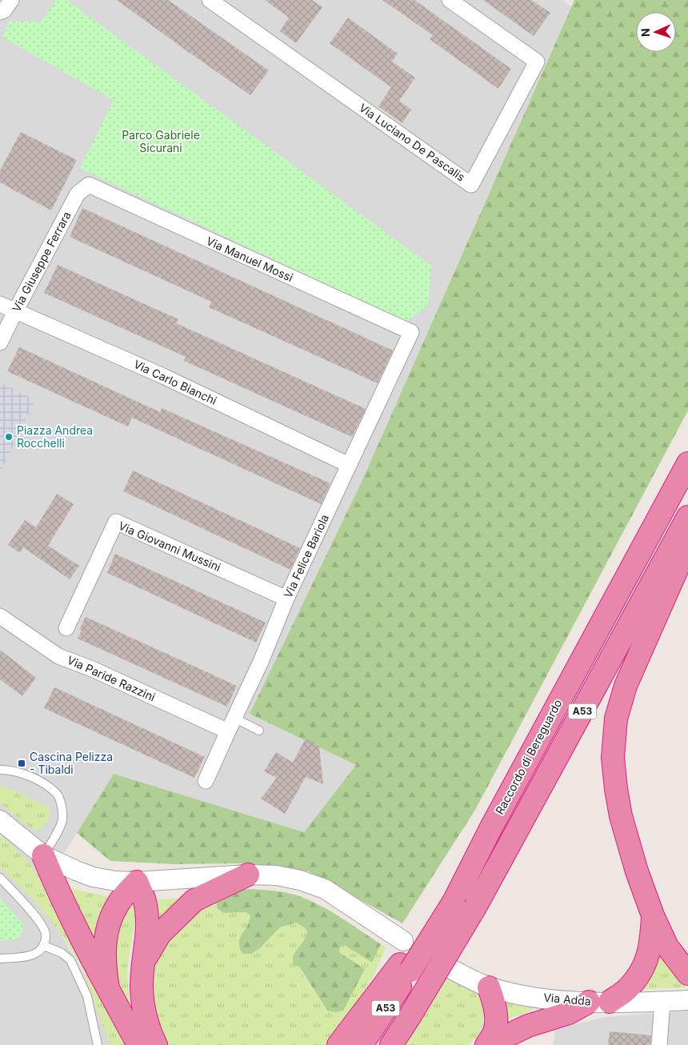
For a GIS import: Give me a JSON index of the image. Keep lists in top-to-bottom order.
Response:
{
  "streets": {
    "highway": ["A53", "Raccordo di Bereguardo"],
    "street": [
      "Via Luciano De Pascalis",
      "Via Manuel Mossi",
      "Via Giuseppe Ferrara",
      "Via Carlo Bianchi",
      "Via Giovanni Mussini",
      "Via Felice Bariola",
      "Via Paride Razzini",
      "Via Adda"
    ]
  },
  "crossings": [
    ["Via Manuel Mossi", "Via Giuseppe Ferrara"],
    ["Via Manuel Mossi", "Via Felice Bariola"],
    ["Via Giuseppe Ferrara", "Via Carlo Bianchi"],
    ["Via Carlo Bianchi", "Via Felice Bariola"],
    ["Via Giovanni Mussini", "Via Felice Bariola"],
    ["Via Felice Bariola", "Via Paride Razzini"]
  ],
  "parks": ["Parco Gabriele Sicurani"],
  "places": {
    "other": ["Piazza Andrea Rocchelli"],
    "transit": ["Cascina Pelizza - Tibaldi"]
  },
  "north": "left"
}
